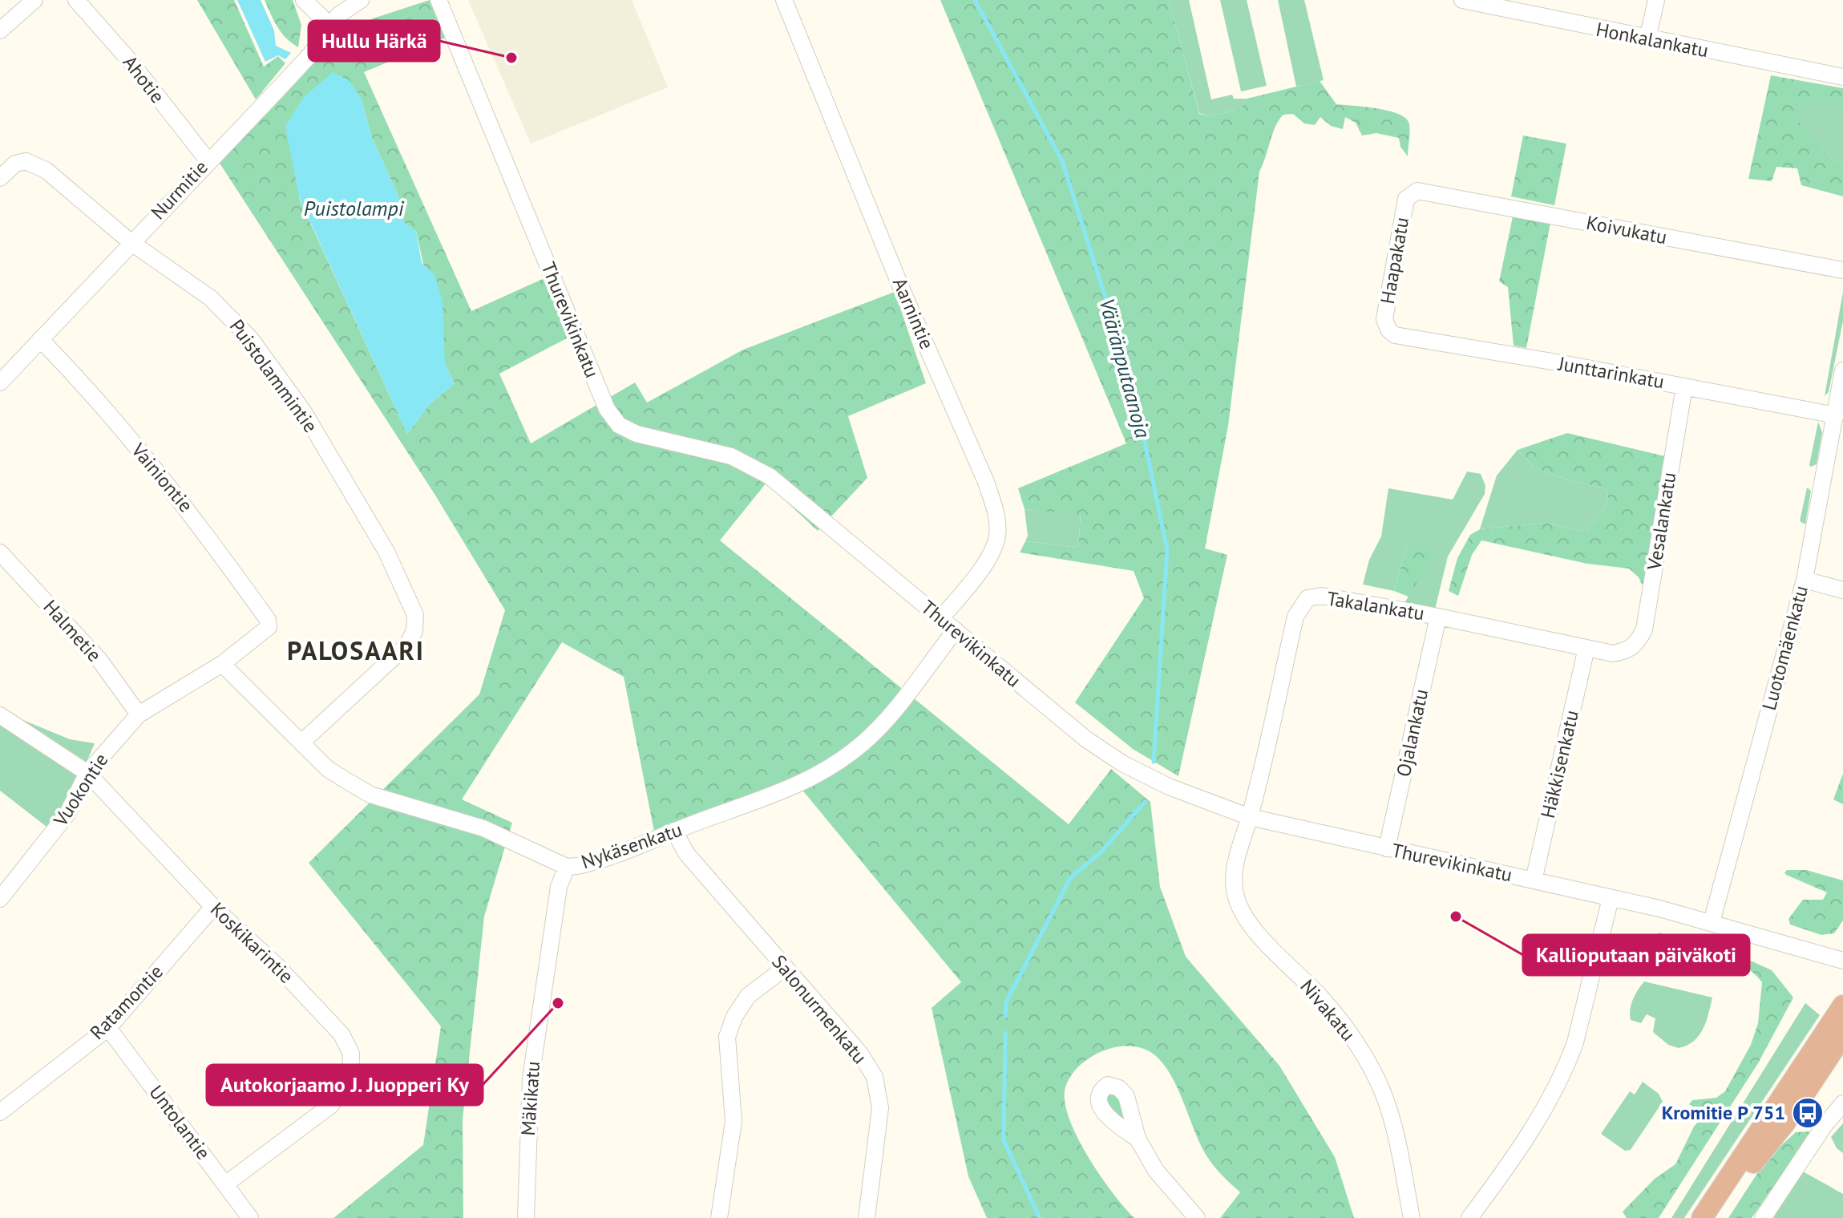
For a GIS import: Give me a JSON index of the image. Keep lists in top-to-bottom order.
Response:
{
  "streets": {
    "street": [
      "Honkalankatu",
      "Ahotie",
      "Nurmitie",
      "Koivukatu",
      "Haapakatu",
      "Aarnintie",
      "Thurevikinkatu",
      "Junttarinkatu",
      "Puistolammintie",
      "Vainiontie",
      "Vesalankatu",
      "Takalankatu",
      "Halmetie",
      "Luotomäenkatu",
      "Ojalankatu",
      "Häkkisenkatu",
      "Vuokontie",
      "Nykäsenkatu",
      "Koskikarintie",
      "Ratamontie",
      "Salonurmenkatu",
      "Nivakatu",
      "Mäkikatu",
      "Untolantie"
    ]
  },
  "crossings": [
    ["Ahotie", "Nurmitie"],
    ["Nurmitie", "Puistolammintie"],
    ["Nurmitie", "Vainiontie"],
    ["Koivukatu", "Haapakatu"],
    ["Haapakatu", "Junttarinkatu"],
    ["Aarnintie", "Thurevikinkatu"],
    ["Thurevikinkatu", "Takalankatu"],
    ["Thurevikinkatu", "Luotomäenkatu"],
    ["Thurevikinkatu", "Ojalankatu"],
    ["Thurevikinkatu", "Häkkisenkatu"],
    ["Thurevikinkatu", "Nykäsenkatu"],
    ["Thurevikinkatu", "Nivakatu"],
    ["Junttarinkatu", "Vesalankatu"],
    ["Junttarinkatu", "Luotomäenkatu"],
    ["Puistolammintie", "Nykäsenkatu"],
    ["Vainiontie", "Vuokontie"],
    ["Vesalankatu", "Takalankatu"],
    ["Takalankatu", "Ojalankatu"],
    ["Takalankatu", "Häkkisenkatu"],
    ["Takalankatu", "Nivakatu"],
    ["Halmetie", "Vuokontie"],
    ["Vuokontie", "Nykäsenkatu"],
    ["Vuokontie", "Koskikarintie"],
    ["Nykäsenkatu", "Salonurmenkatu"],
    ["Nykäsenkatu", "Mäkikatu"],
    ["Koskikarintie", "Ratamontie"],
    ["Koskikarintie", "Untolantie"],
    ["Ratamontie", "Untolantie"]
  ],
  "districts": ["PALOSAARI"],
  "water": ["Puistolampi", "Vääränputaanoja"],
  "places": {
    "other": ["Hullu Härkä", "Kallioputaan päiväkoti", "Autokorjaamo J. Juopperi Ky"],
    "bus stop": ["Kromitie P 751"]
  }
}
